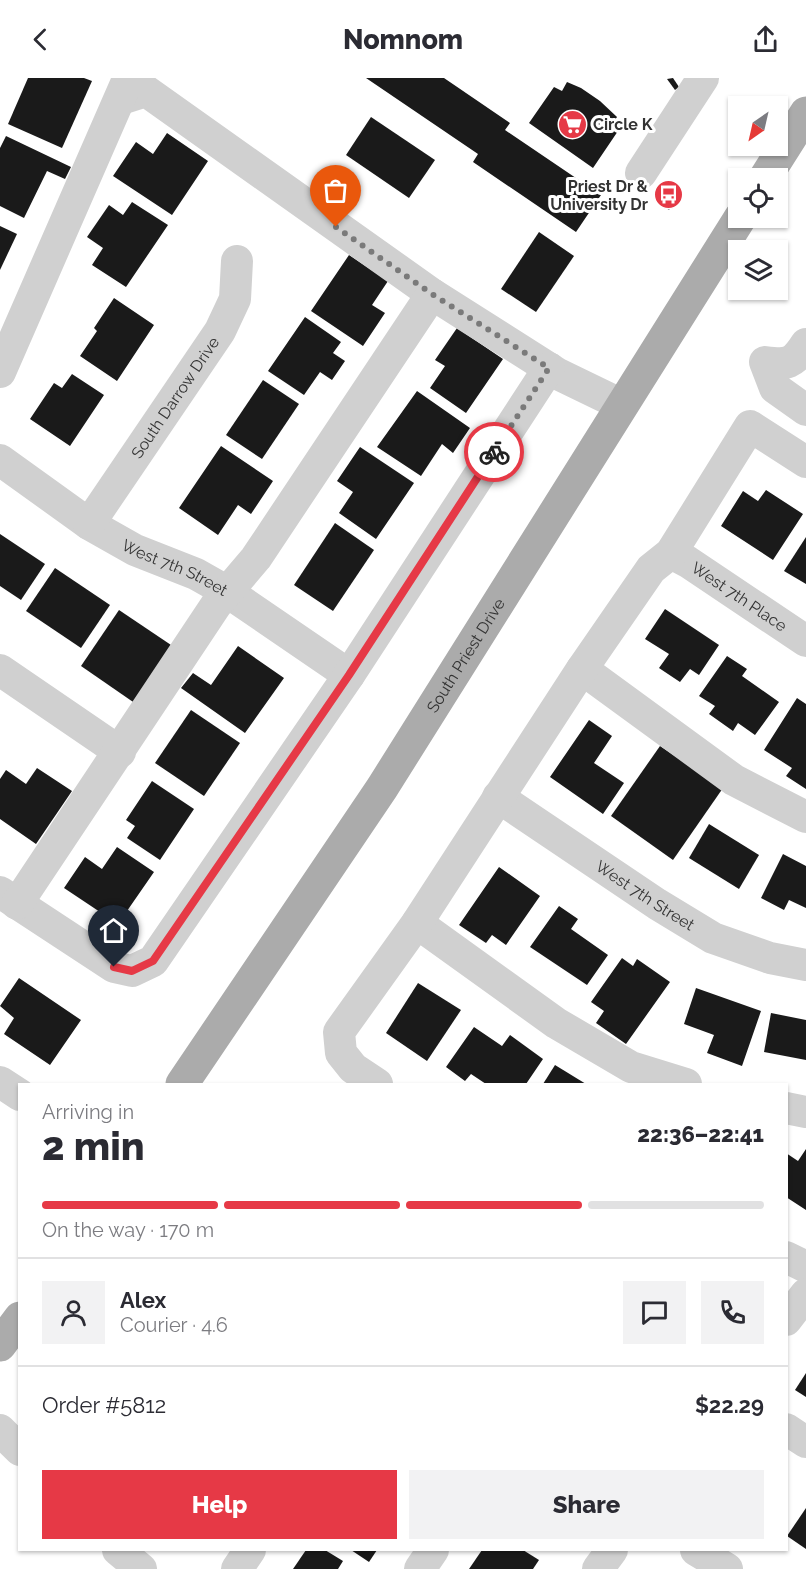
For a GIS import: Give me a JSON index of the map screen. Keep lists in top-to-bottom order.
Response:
{
  "streets": {
    "main road": ["South Priest Drive"],
    "street": ["South Darrow Drive", "West 7th Street", "West 7th Place"]
  },
  "crossings": [
    ["South Darrow Drive", "West 7th Street"]
  ],
  "places": {
    "supermarket": ["Circle K"],
    "bus stop": ["Priest Dr & University Dr"]
  },
  "north": "bottom left",
  "page": {
    "header": "Nomnom",
    "heading": ["2 min", "Arriving in", "22:36–22:41"],
    "panel": [
      "Alex",
      "Courier · 4.6",
      "Order #5812",
      "$22.29"
    ],
    "bar": "On the way · 170 m",
    "buttons": ["Help", "Share"]
  }
}
